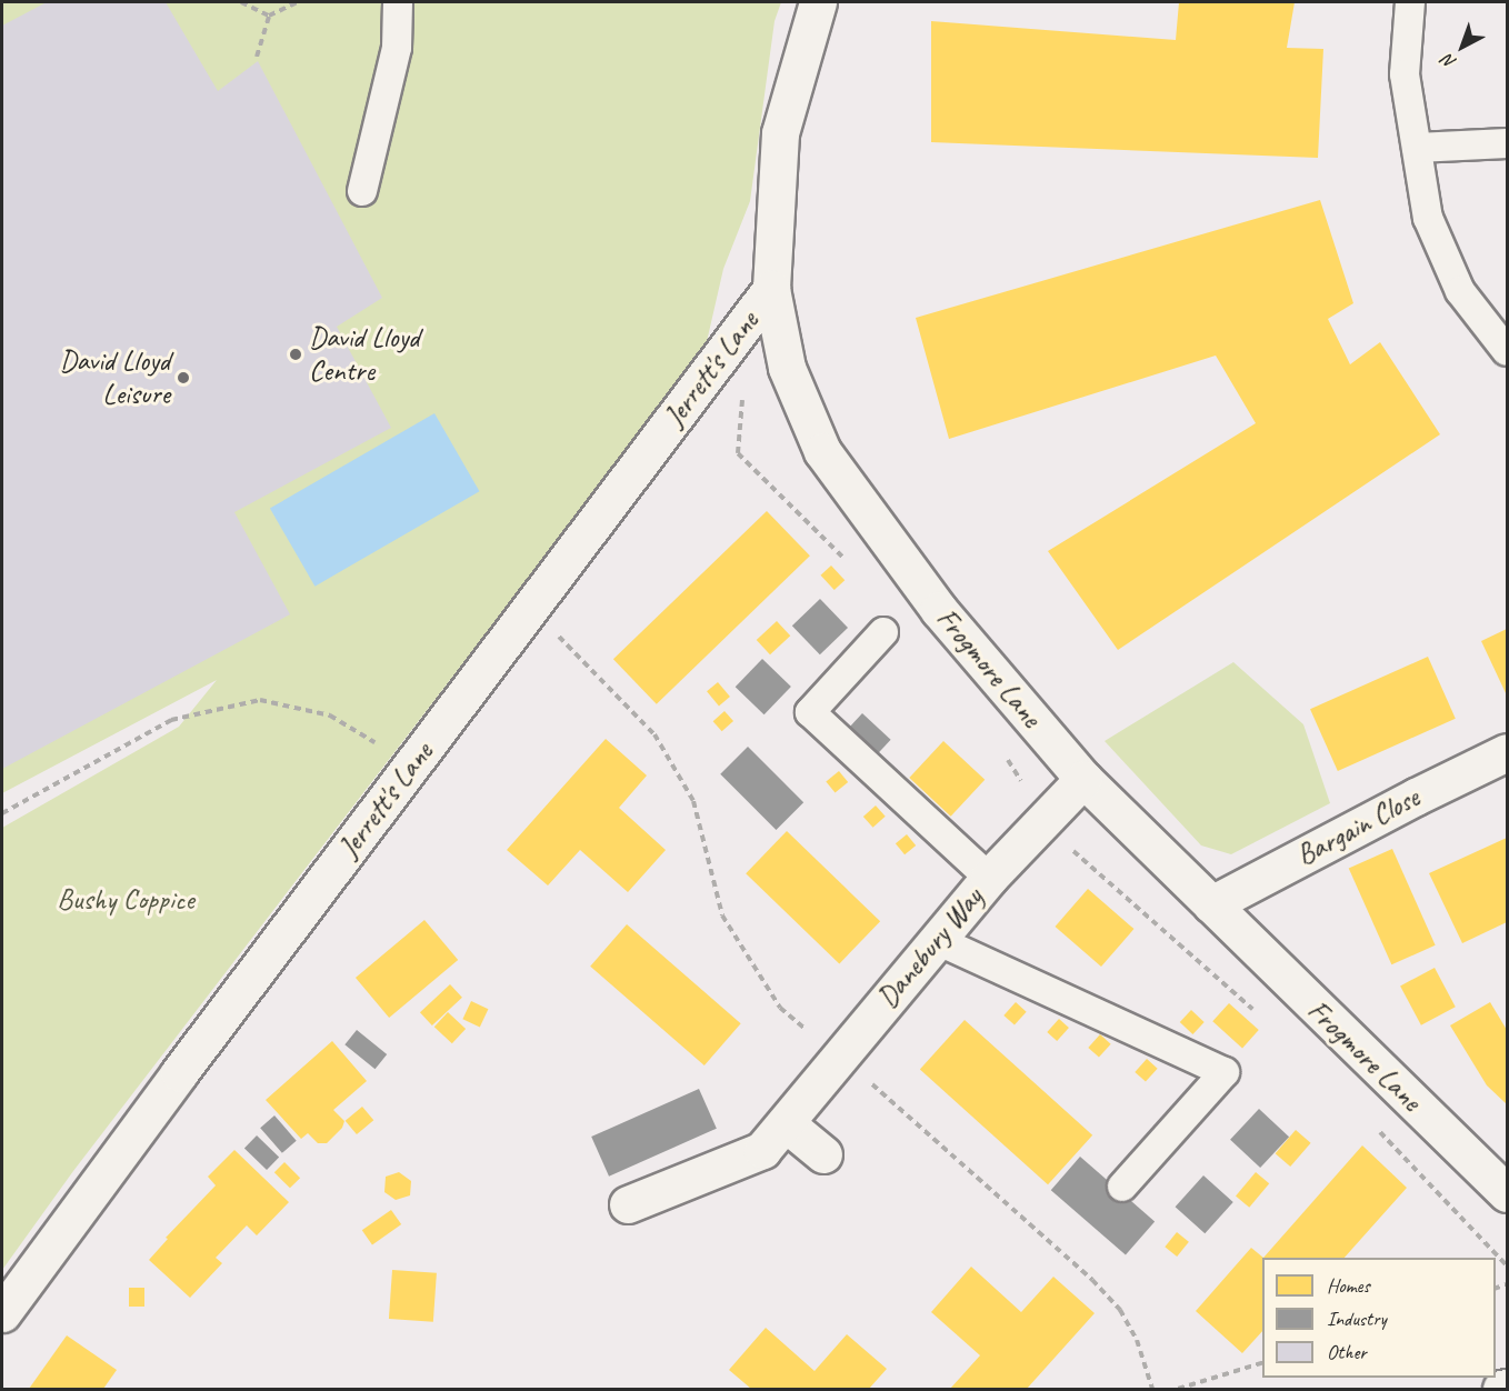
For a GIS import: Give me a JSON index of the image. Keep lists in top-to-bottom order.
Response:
{
  "streets": {
    "street": [
      "Jerrett's Lane",
      "Frogmore Lane",
      "Bargain Close",
      "Danebury Way"
    ]
  },
  "crossings": [
    ["Jerrett's Lane", "Frogmore Lane"],
    ["Frogmore Lane", "Bargain Close"],
    ["Frogmore Lane", "Danebury Way"]
  ],
  "parks": ["Bushy Coppice"],
  "places": ["David Lloyd Centre", "David Lloyd Leisure"],
  "legend": ["Homes", "Industry", "Other"],
  "north": "bottom left"
}
